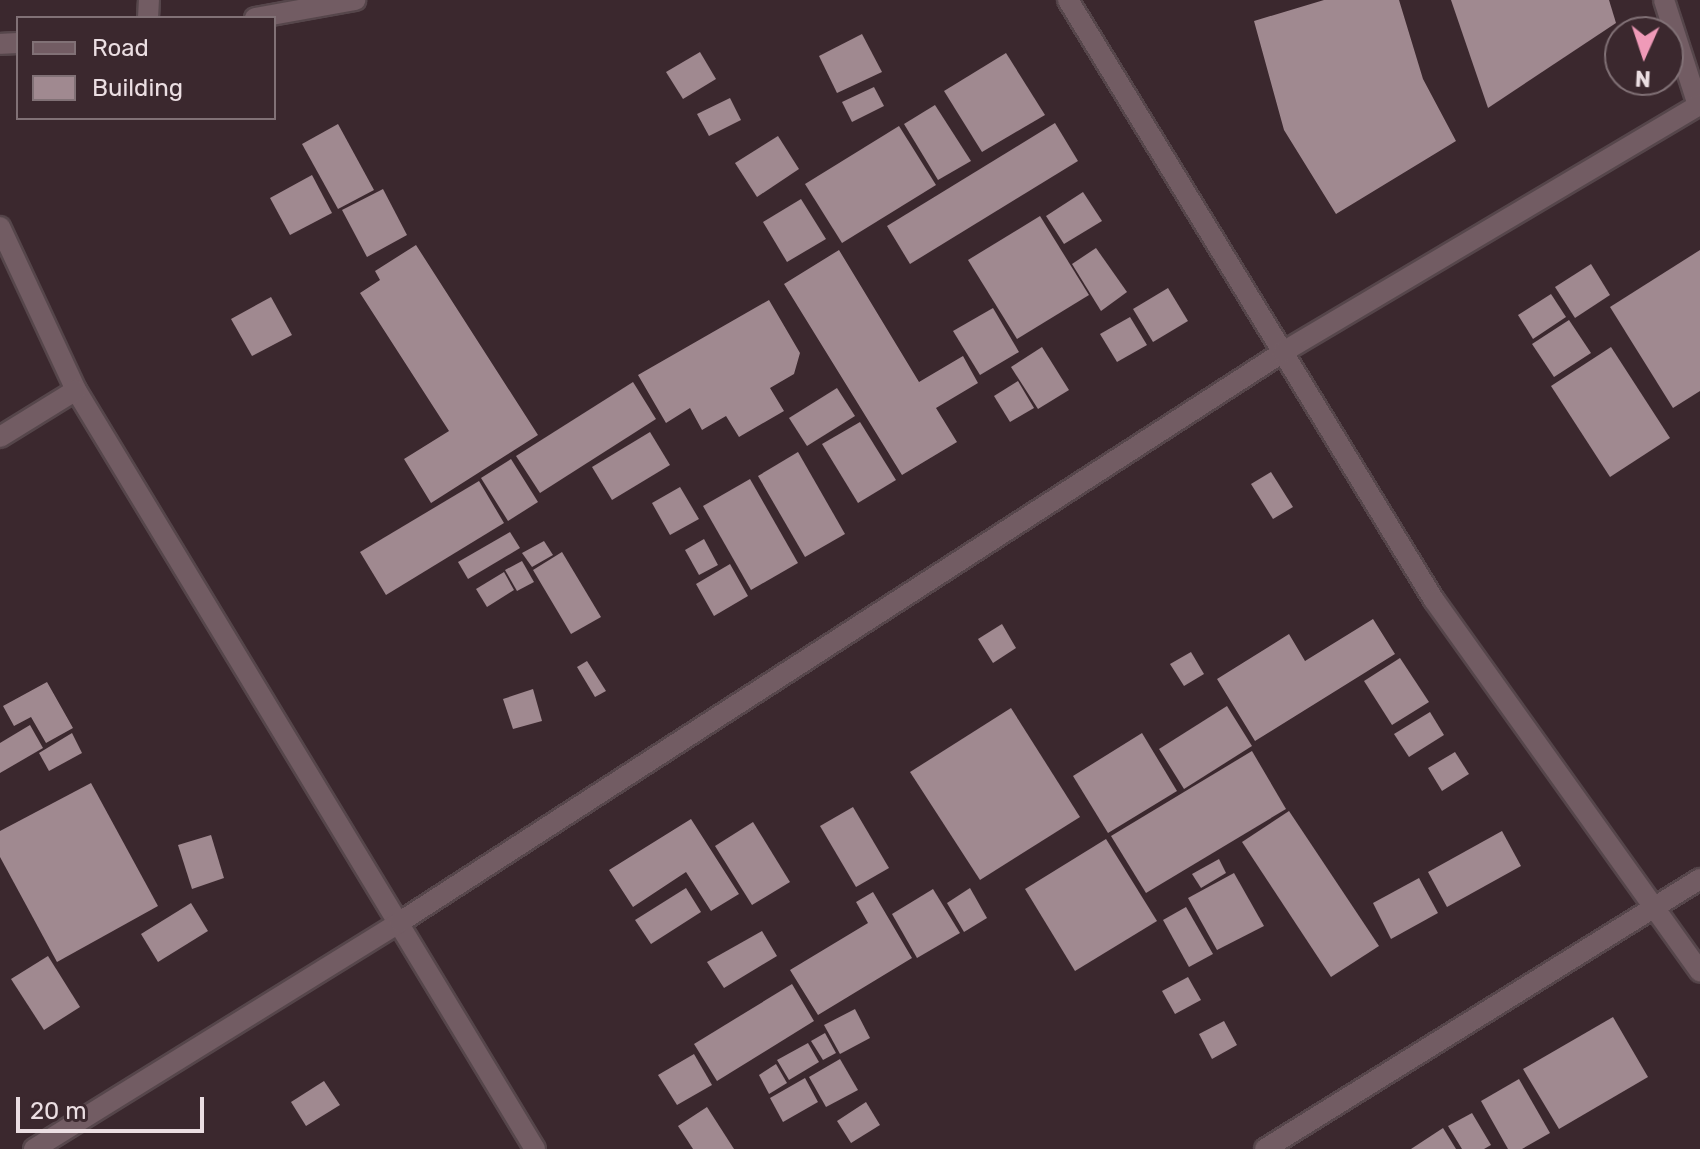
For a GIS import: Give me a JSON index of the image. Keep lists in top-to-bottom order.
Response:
{
  "legend": ["Road", "Building"],
  "scale_bar": "20 m",
  "north": "bottom"
}
